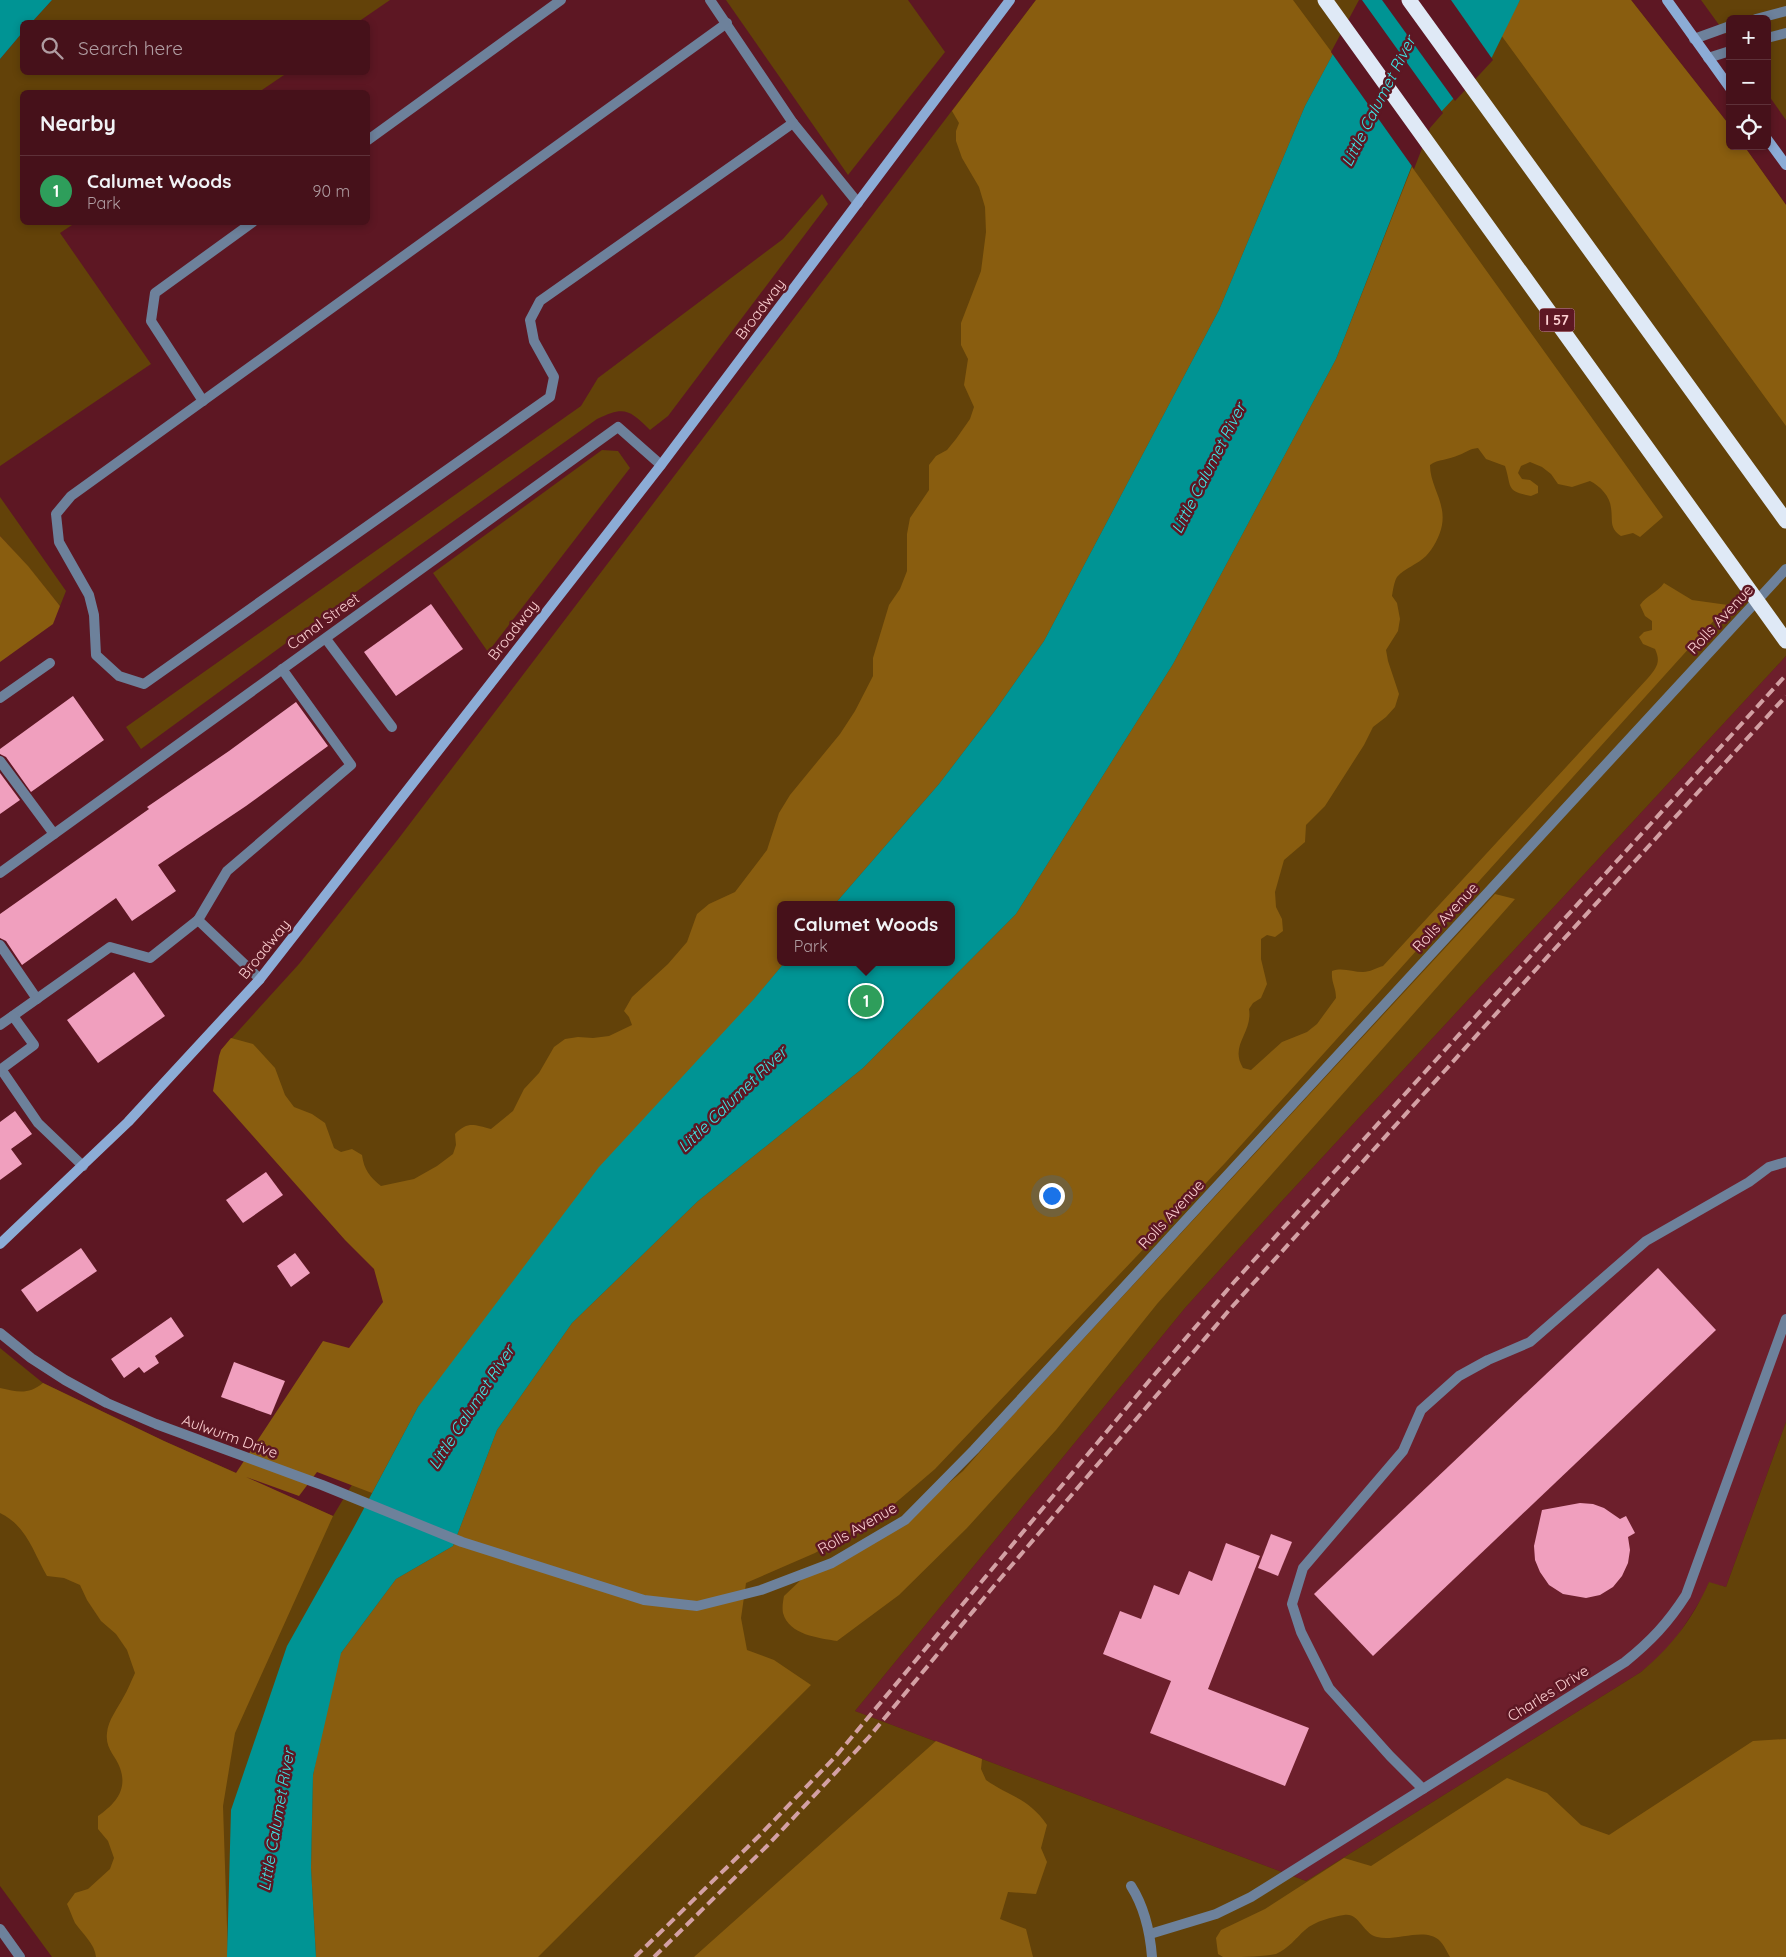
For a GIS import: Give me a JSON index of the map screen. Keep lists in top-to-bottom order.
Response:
{
  "streets": {
    "highway": ["I 57"],
    "street": [
      "Broadway",
      "Rolls Avenue",
      "Canal Street",
      "Aulwurm Drive",
      "Charles Drive"
    ]
  },
  "crossings": [
    ["Broadway", "Canal Street"],
    ["Rolls Avenue", "Aulwurm Drive"]
  ],
  "water": ["Little Calumet River"],
  "page": {
    "map_buttons": ["+", "−"],
    "search": "Search here",
    "heading": "Nearby",
    "list": [
      {
        "mark": "1",
        "name": "Calumet Woods",
        "note": "Park",
        "value": "90 m"
      }
    ],
    "popup": ["Calumet Woods", "Park"],
    "pins": "1"
  }
}
